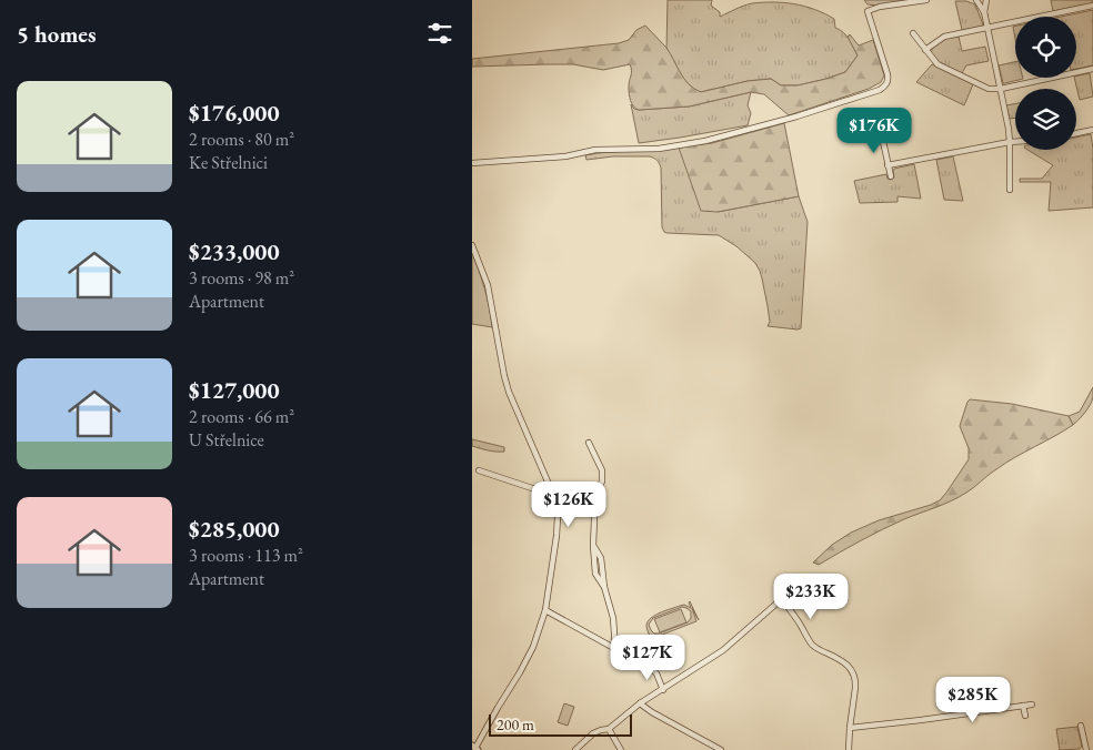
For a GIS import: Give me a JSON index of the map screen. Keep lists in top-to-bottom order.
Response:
{
  "scale_bar": "200 m",
  "page": {
    "heading": "5 homes",
    "list": [
      {
        "name": "$176,000",
        "note": "2 rooms · 80 m² · Ke Střelnici"
      },
      {
        "name": "$233,000",
        "note": "3 rooms · 98 m² · Apartment"
      },
      {
        "name": "$127,000",
        "note": "2 rooms · 66 m² · U Střelnice"
      },
      {
        "name": "$285,000",
        "note": "3 rooms · 113 m² · Apartment"
      }
    ],
    "price": [
      "$176K",
      "$126K",
      "$233K",
      "$127K",
      "$285K"
    ],
    "scale": "200 m"
  }
}
